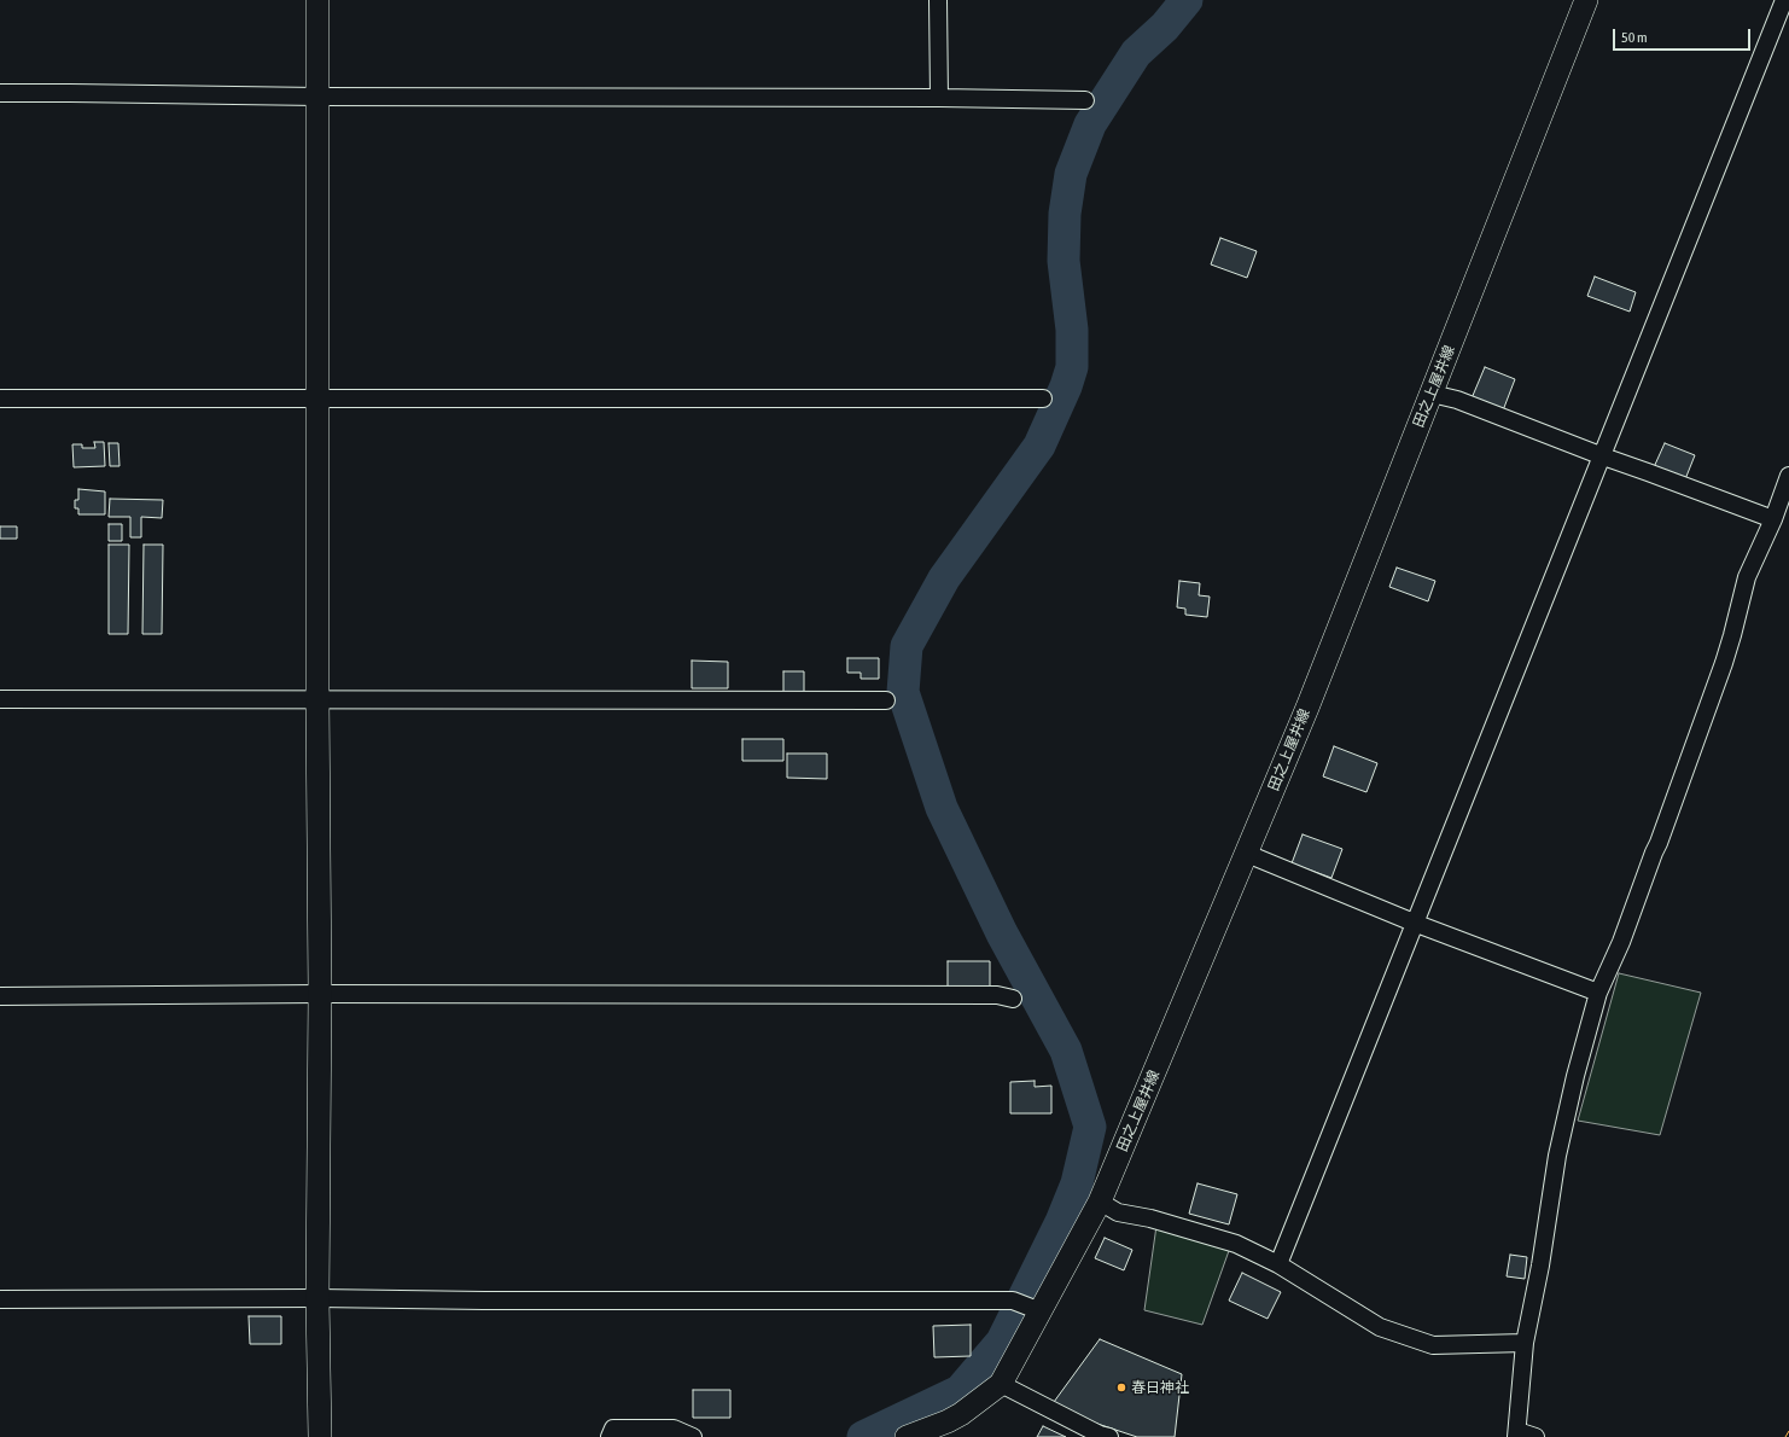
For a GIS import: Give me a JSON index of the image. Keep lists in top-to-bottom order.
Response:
{
  "streets": {
    "main road": ["田之上屋井線"]
  },
  "places": ["春日神社"],
  "scale_bar": "50 m"
}
